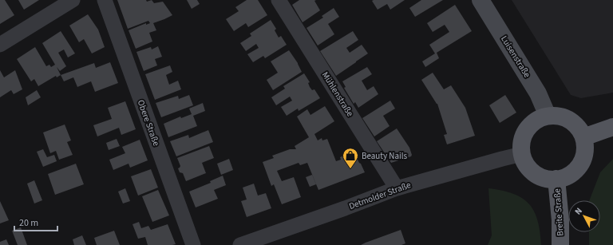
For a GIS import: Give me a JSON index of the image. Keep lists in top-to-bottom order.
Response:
{
  "streets": {
    "main road": ["Luisenstraße", "Breite Straße"],
    "street": ["Mühlenstraße", "Obere Straße", "Detmolder Straße"]
  },
  "crossings": [
    ["Luisenstraße", "Detmolder Straße"],
    ["Luisenstraße", "Breite Straße"],
    ["Mühlenstraße", "Detmolder Straße"],
    ["Detmolder Straße", "Breite Straße"]
  ],
  "places": {
    "shop": ["Beauty Nails"]
  },
  "scale_bar": "20 m",
  "north": "top left"
}
